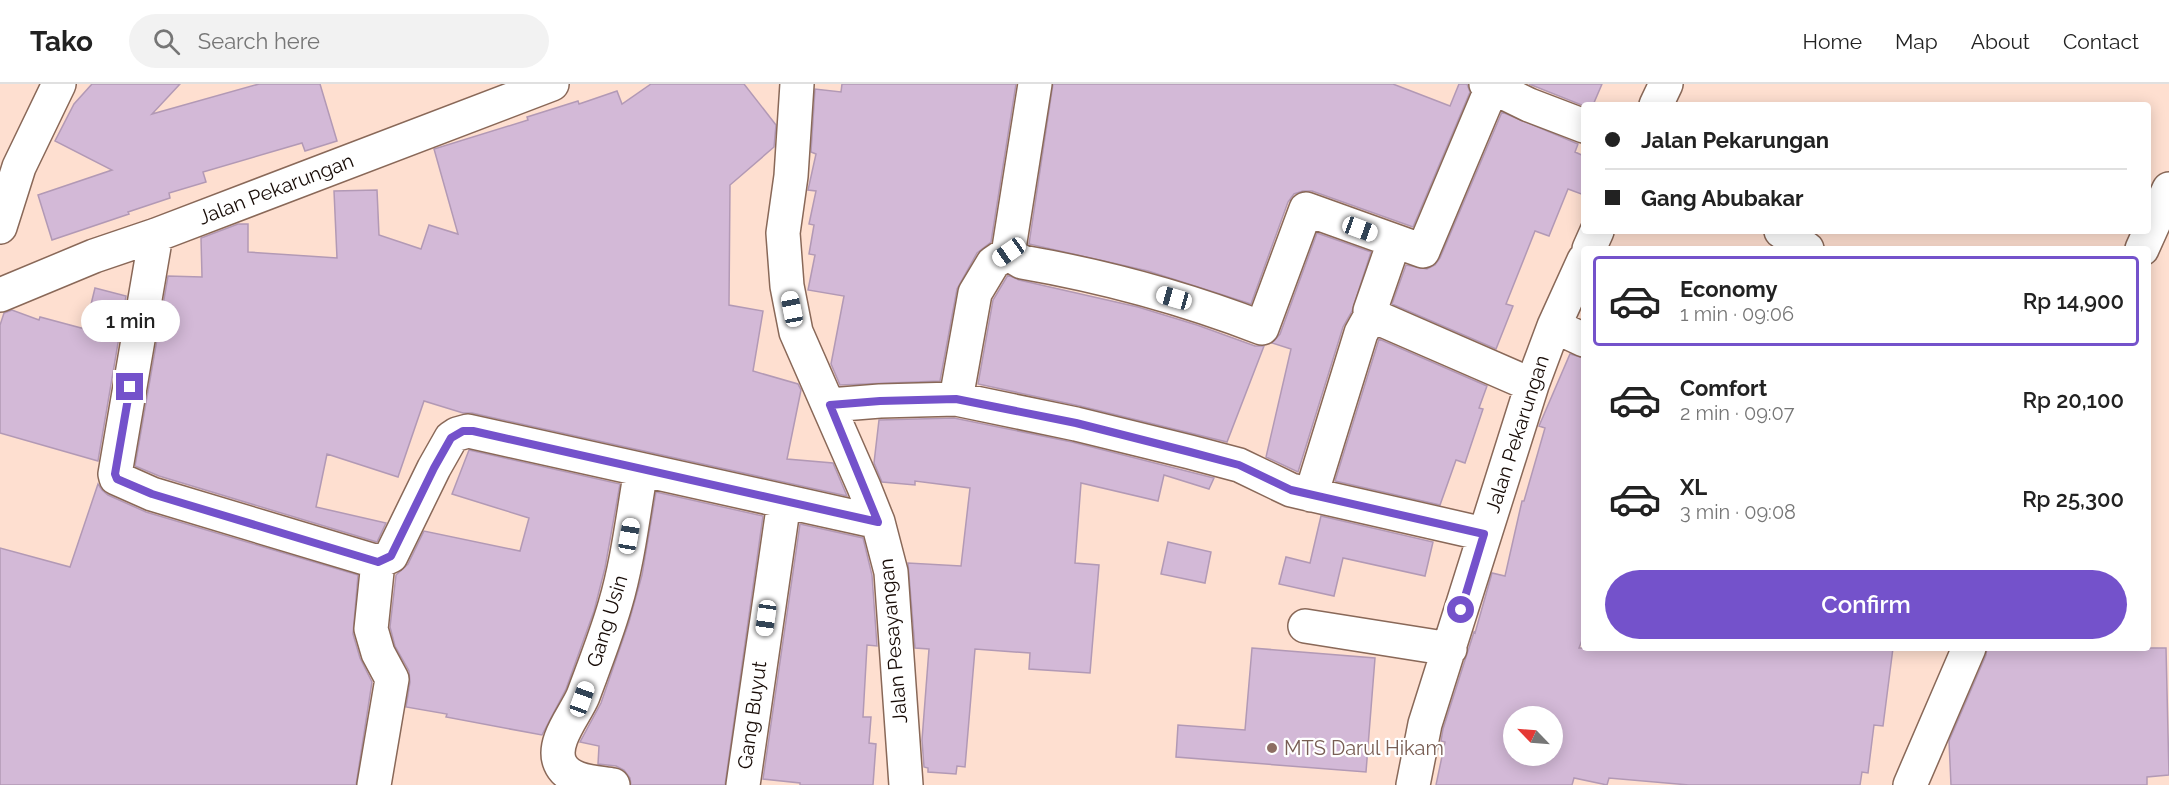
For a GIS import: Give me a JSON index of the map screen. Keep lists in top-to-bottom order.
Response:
{
  "streets": {
    "street": [
      "Jalan Pekarungan",
      "Gang Usin",
      "Jalan Pesayangan",
      "Gang Buyut"
    ]
  },
  "places": ["MTS Darul Hikam"],
  "north": "top left",
  "page": {
    "header": "Tako",
    "search": "Search here",
    "nav": [
      "Home",
      "Map",
      "About",
      "Contact"
    ],
    "banner": ["Jalan Pekarungan", "Gang Abubakar"],
    "list": [
      {
        "name": "Economy",
        "note": "1 min · 09:06",
        "value": "Rp 14,900"
      },
      {
        "name": "Comfort",
        "note": "2 min · 09:07",
        "value": "Rp 20,100"
      },
      {
        "name": "XL",
        "note": "3 min · 09:08",
        "value": "Rp 25,300"
      }
    ],
    "bubble": "1 min",
    "buttons": "Confirm"
  }
}
